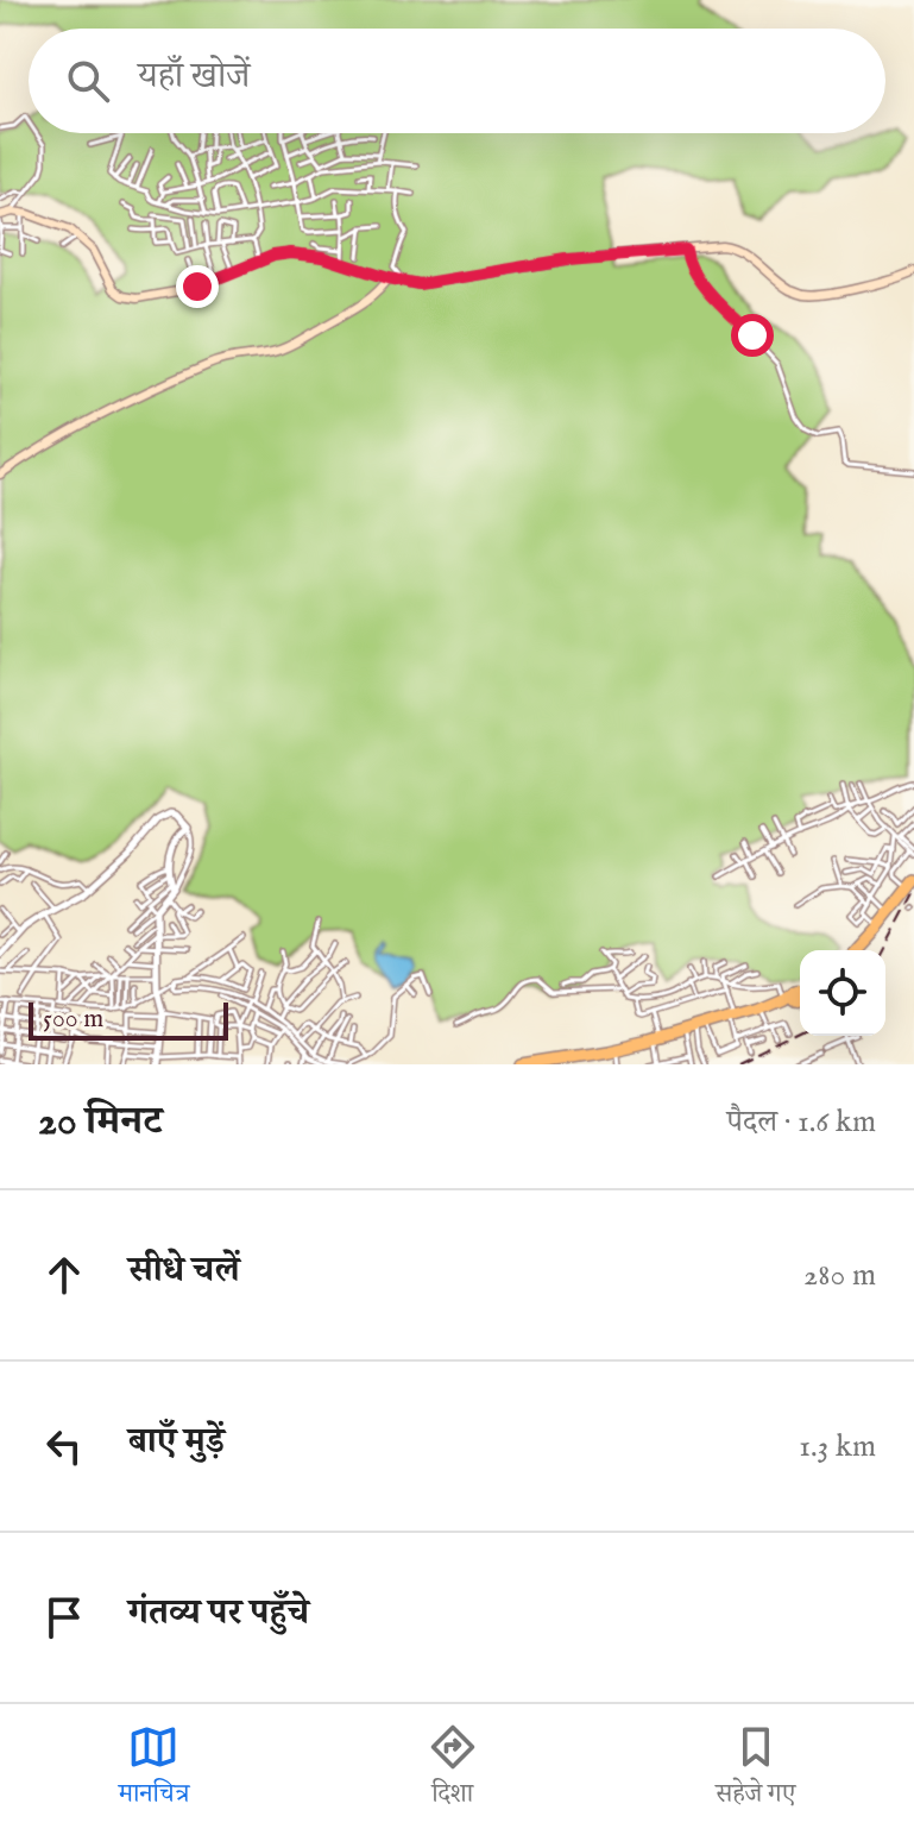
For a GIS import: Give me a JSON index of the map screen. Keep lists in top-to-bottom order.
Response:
{
  "scale_bar": "500 m",
  "page": {
    "search": "यहाँ खोजें",
    "scale": "500 m",
    "heading": ["20 मिनट", "पैदल · 1.6 km"],
    "list": [
      ["सीधे चलें", "280 m"],
      ["बाएँ मुड़ें", "1.3 km"],
      "गंतव्य पर पहुँचे"
    ],
    "nav": ["मानचित्र", "दिशा", "सहेजे गए"]
  }
}
